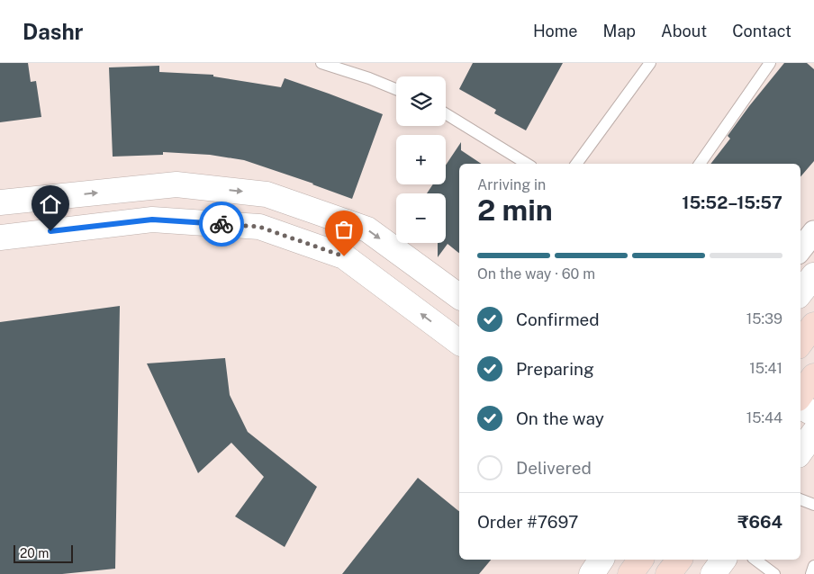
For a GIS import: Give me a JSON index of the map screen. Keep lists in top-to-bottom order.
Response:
{
  "scale_bar": "20 m",
  "page": {
    "header": "Dashr",
    "nav": [
      "Home",
      "Map",
      "About",
      "Contact"
    ],
    "map_buttons": ["+", "−"],
    "heading": ["2 min", "Arriving in", "15:52–15:57"],
    "panel": ["Order #7697", "₹664"],
    "bar": "On the way · 60 m",
    "list": [
      ["Confirmed", "15:39"],
      ["Preparing", "15:41"],
      ["On the way", "15:44"],
      "Delivered"
    ],
    "scale": "20 m"
  }
}
